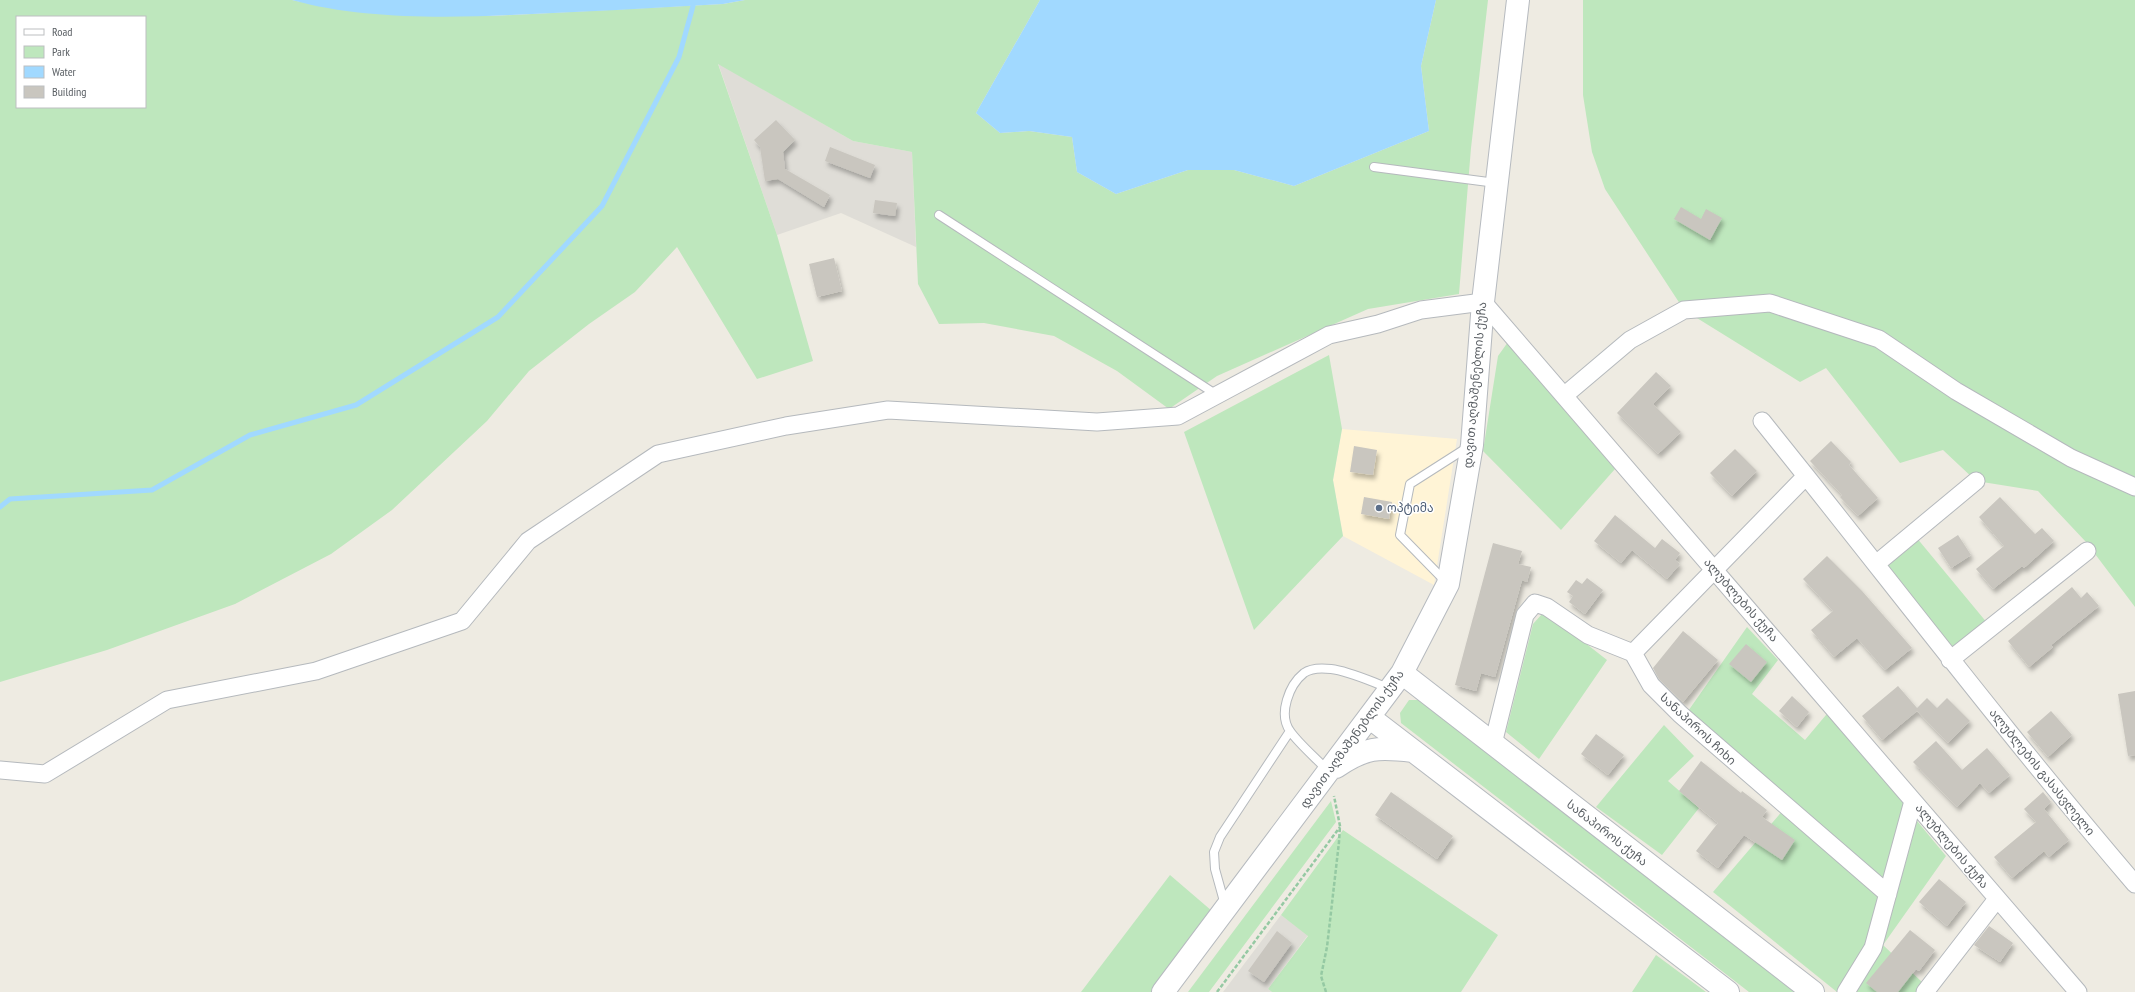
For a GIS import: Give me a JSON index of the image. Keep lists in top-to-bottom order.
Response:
{
  "streets": {
    "main road": ["დავით აღმაშენებლის ქუჩა", "სანაპიროს ქუჩა"],
    "street": ["ალუბლების ქუჩა", "სანაპიროს ჩიხი", "ალუბლების გასასვლელი"]
  },
  "crossings": [
    ["დავით აღმაშენებლის ქუჩა", "ალუბლების ქუჩა"],
    ["დავით აღმაშენებლის ქუჩა", "სანაპიროს ქუჩა"]
  ],
  "places": ["ოპტიმა"],
  "legend": [
    "Road",
    "Park",
    "Water",
    "Building"
  ]
}
